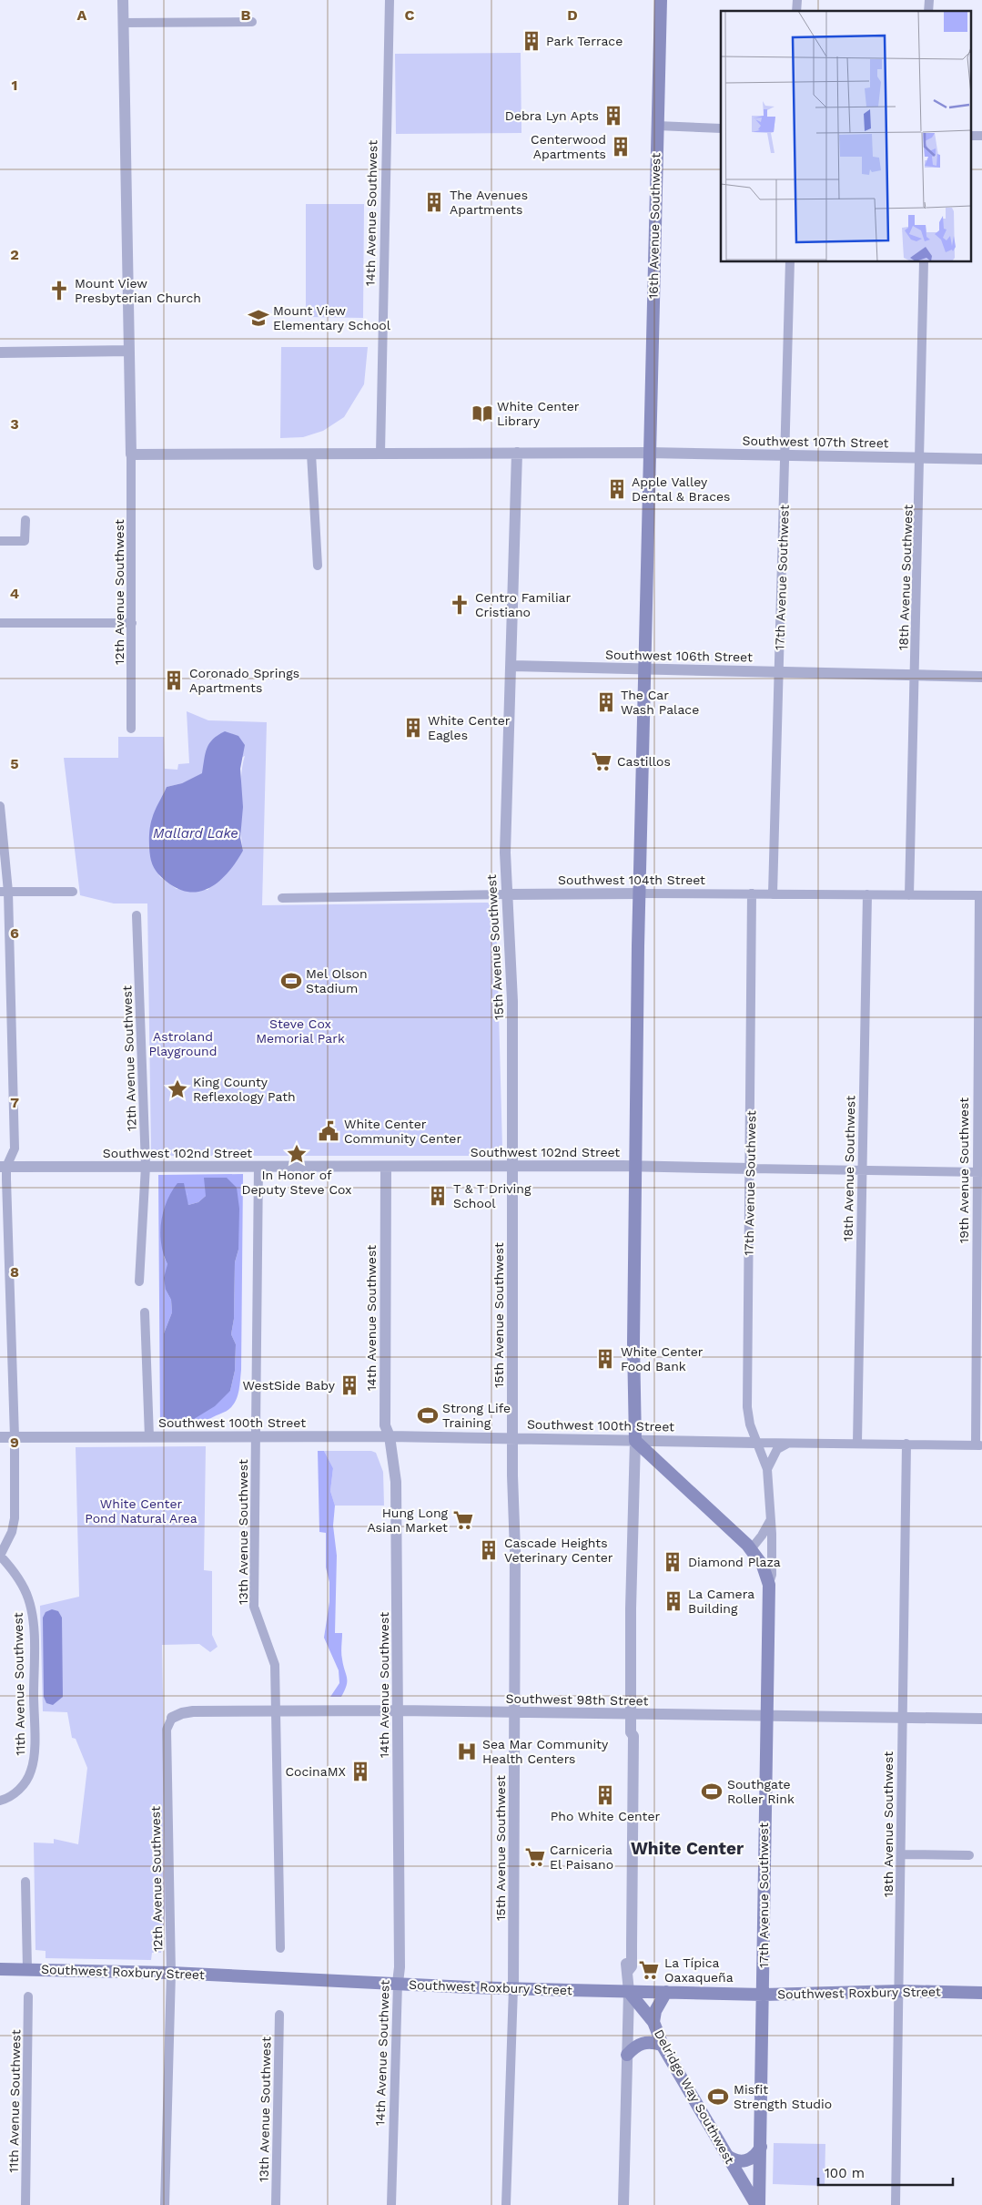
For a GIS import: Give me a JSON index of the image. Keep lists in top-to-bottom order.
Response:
{
  "streets": {
    "main road": [
      "16th Avenue Southwest",
      "17th Avenue Southwest",
      "Southwest Roxbury Street",
      "Delridge Way Southwest"
    ],
    "street": [
      "14th Avenue Southwest",
      "Southwest 107th Street",
      "18th Avenue Southwest",
      "12th Avenue Southwest",
      "Southwest 106th Street",
      "Southwest 104th Street",
      "15th Avenue Southwest",
      "Southwest 102nd Street",
      "19th Avenue Southwest",
      "Southwest 100th Street",
      "13th Avenue Southwest",
      "11th Avenue Southwest",
      "Southwest 98th Street"
    ]
  },
  "crossings": [
    ["14th Avenue Southwest", "Southwest 107th Street"],
    ["14th Avenue Southwest", "Southwest 102nd Street"],
    ["14th Avenue Southwest", "Southwest 100th Street"],
    ["14th Avenue Southwest", "Southwest 98th Street"],
    ["14th Avenue Southwest", "Southwest Roxbury Street"],
    ["16th Avenue Southwest", "Southwest 107th Street"],
    ["16th Avenue Southwest", "17th Avenue Southwest"],
    ["16th Avenue Southwest", "Southwest 106th Street"],
    ["16th Avenue Southwest", "Southwest 104th Street"],
    ["16th Avenue Southwest", "Southwest 102nd Street"],
    ["16th Avenue Southwest", "Southwest 100th Street"],
    ["Southwest 107th Street", "17th Avenue Southwest"],
    ["Southwest 107th Street", "18th Avenue Southwest"],
    ["Southwest 107th Street", "12th Avenue Southwest"],
    ["Southwest 107th Street", "15th Avenue Southwest"],
    ["17th Avenue Southwest", "Southwest 106th Street"],
    ["17th Avenue Southwest", "Southwest 104th Street"],
    ["17th Avenue Southwest", "Southwest 102nd Street"],
    ["17th Avenue Southwest", "Southwest 100th Street"],
    ["17th Avenue Southwest", "Southwest 98th Street"],
    ["17th Avenue Southwest", "Southwest Roxbury Street"],
    ["17th Avenue Southwest", "Delridge Way Southwest"],
    ["18th Avenue Southwest", "Southwest 106th Street"],
    ["18th Avenue Southwest", "Southwest 104th Street"],
    ["18th Avenue Southwest", "Southwest 102nd Street"],
    ["18th Avenue Southwest", "Southwest 100th Street"],
    ["18th Avenue Southwest", "Southwest 98th Street"],
    ["18th Avenue Southwest", "Southwest Roxbury Street"],
    ["12th Avenue Southwest", "Southwest 102nd Street"],
    ["12th Avenue Southwest", "Southwest 98th Street"],
    ["12th Avenue Southwest", "Southwest Roxbury Street"],
    ["Southwest 106th Street", "15th Avenue Southwest"],
    ["Southwest 104th Street", "15th Avenue Southwest"],
    ["Southwest 104th Street", "19th Avenue Southwest"],
    ["15th Avenue Southwest", "Southwest 102nd Street"],
    ["15th Avenue Southwest", "Southwest 100th Street"],
    ["15th Avenue Southwest", "Southwest 98th Street"],
    ["15th Avenue Southwest", "Southwest Roxbury Street"],
    ["Southwest 102nd Street", "19th Avenue Southwest"],
    ["Southwest 102nd Street", "13th Avenue Southwest"],
    ["19th Avenue Southwest", "Southwest 100th Street"],
    ["Southwest 100th Street", "13th Avenue Southwest"],
    ["13th Avenue Southwest", "Southwest 98th Street"],
    ["Southwest Roxbury Street", "Delridge Way Southwest"]
  ],
  "districts": ["White Center"],
  "water": ["Mallard Lake"],
  "parks": ["Steve Cox Memorial Park", "Astroland Playground", "White Center Pond Natural Area"],
  "places": {
    "building": [
      "Park Terrace",
      "Debra Lyn Apts",
      "Centerwood Apartments",
      "The Avenues Apartments",
      "Apple Valley Dental & Braces",
      "Coronado Springs Apartments",
      "The Car Wash Palace",
      "White Center Eagles",
      "T & T Driving School",
      "White Center Food Bank",
      "WestSide Baby",
      "Cascade Heights Veterinary Center",
      "Diamond Plaza",
      "La Camera Building",
      "CocinaMX",
      "Pho White Center"
    ],
    "church": ["Mount View Presbyterian Church", "Centro Familiar Cristiano"],
    "school or university": ["Mount View Elementary School"],
    "library": ["White Center Library"],
    "supermarket": [
      "Castillos",
      "Hung Long Asian Market",
      "Carniceria El Paisano",
      "La Típica Oaxaqueña"
    ],
    "sports": [
      "Mel Olson Stadium",
      "Strong Life Training",
      "Southgate Roller Rink",
      "Misfit Strength Studio"
    ],
    "place": ["King County Reflexology Path", "In Honor of Deputy Steve Cox"],
    "public building": ["White Center Community Center"],
    "hospital": ["Sea Mar Community Health Centers"]
  },
  "scale_bar": "100 m",
  "grid": {
    "columns": [
      "A",
      "B",
      "C",
      "D"
    ],
    "rows": [
      "1",
      "2",
      "3",
      "4",
      "5",
      "6",
      "7",
      "8",
      "9"
    ]
  }
}
